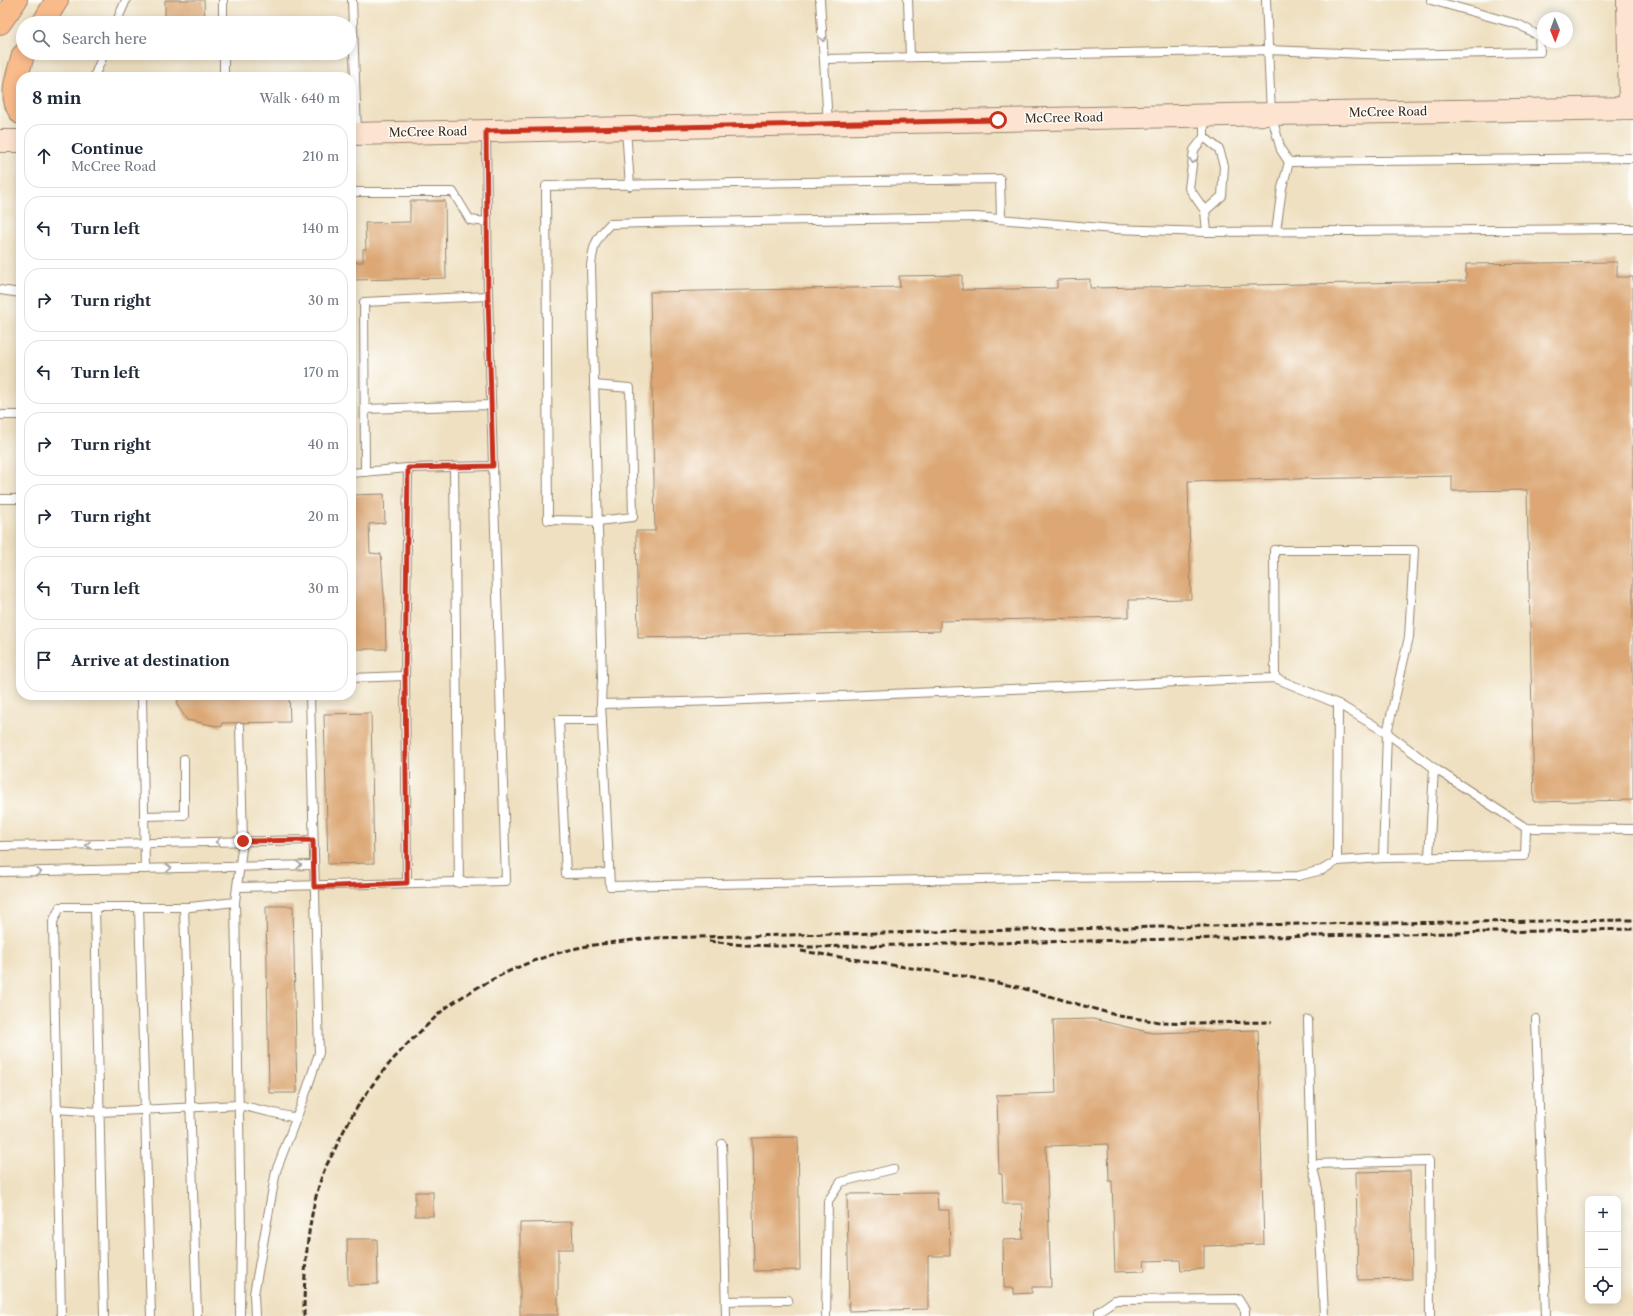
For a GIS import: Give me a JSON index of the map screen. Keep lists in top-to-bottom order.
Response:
{
  "streets": {
    "main road": ["McCree Road"]
  },
  "north": "bottom",
  "page": {
    "search": "Search here",
    "heading": ["8 min", "Walk · 640 m"],
    "list": [
      ["Continue", "McCree Road", "210 m"],
      ["Turn left", "140 m"],
      ["Turn right", "30 m"],
      ["Turn left", "170 m"],
      ["Turn right", "40 m"],
      ["Turn right", "20 m"],
      ["Turn left", "30 m"],
      "Arrive at destination"
    ],
    "map_buttons": ["+", "−"]
  }
}
